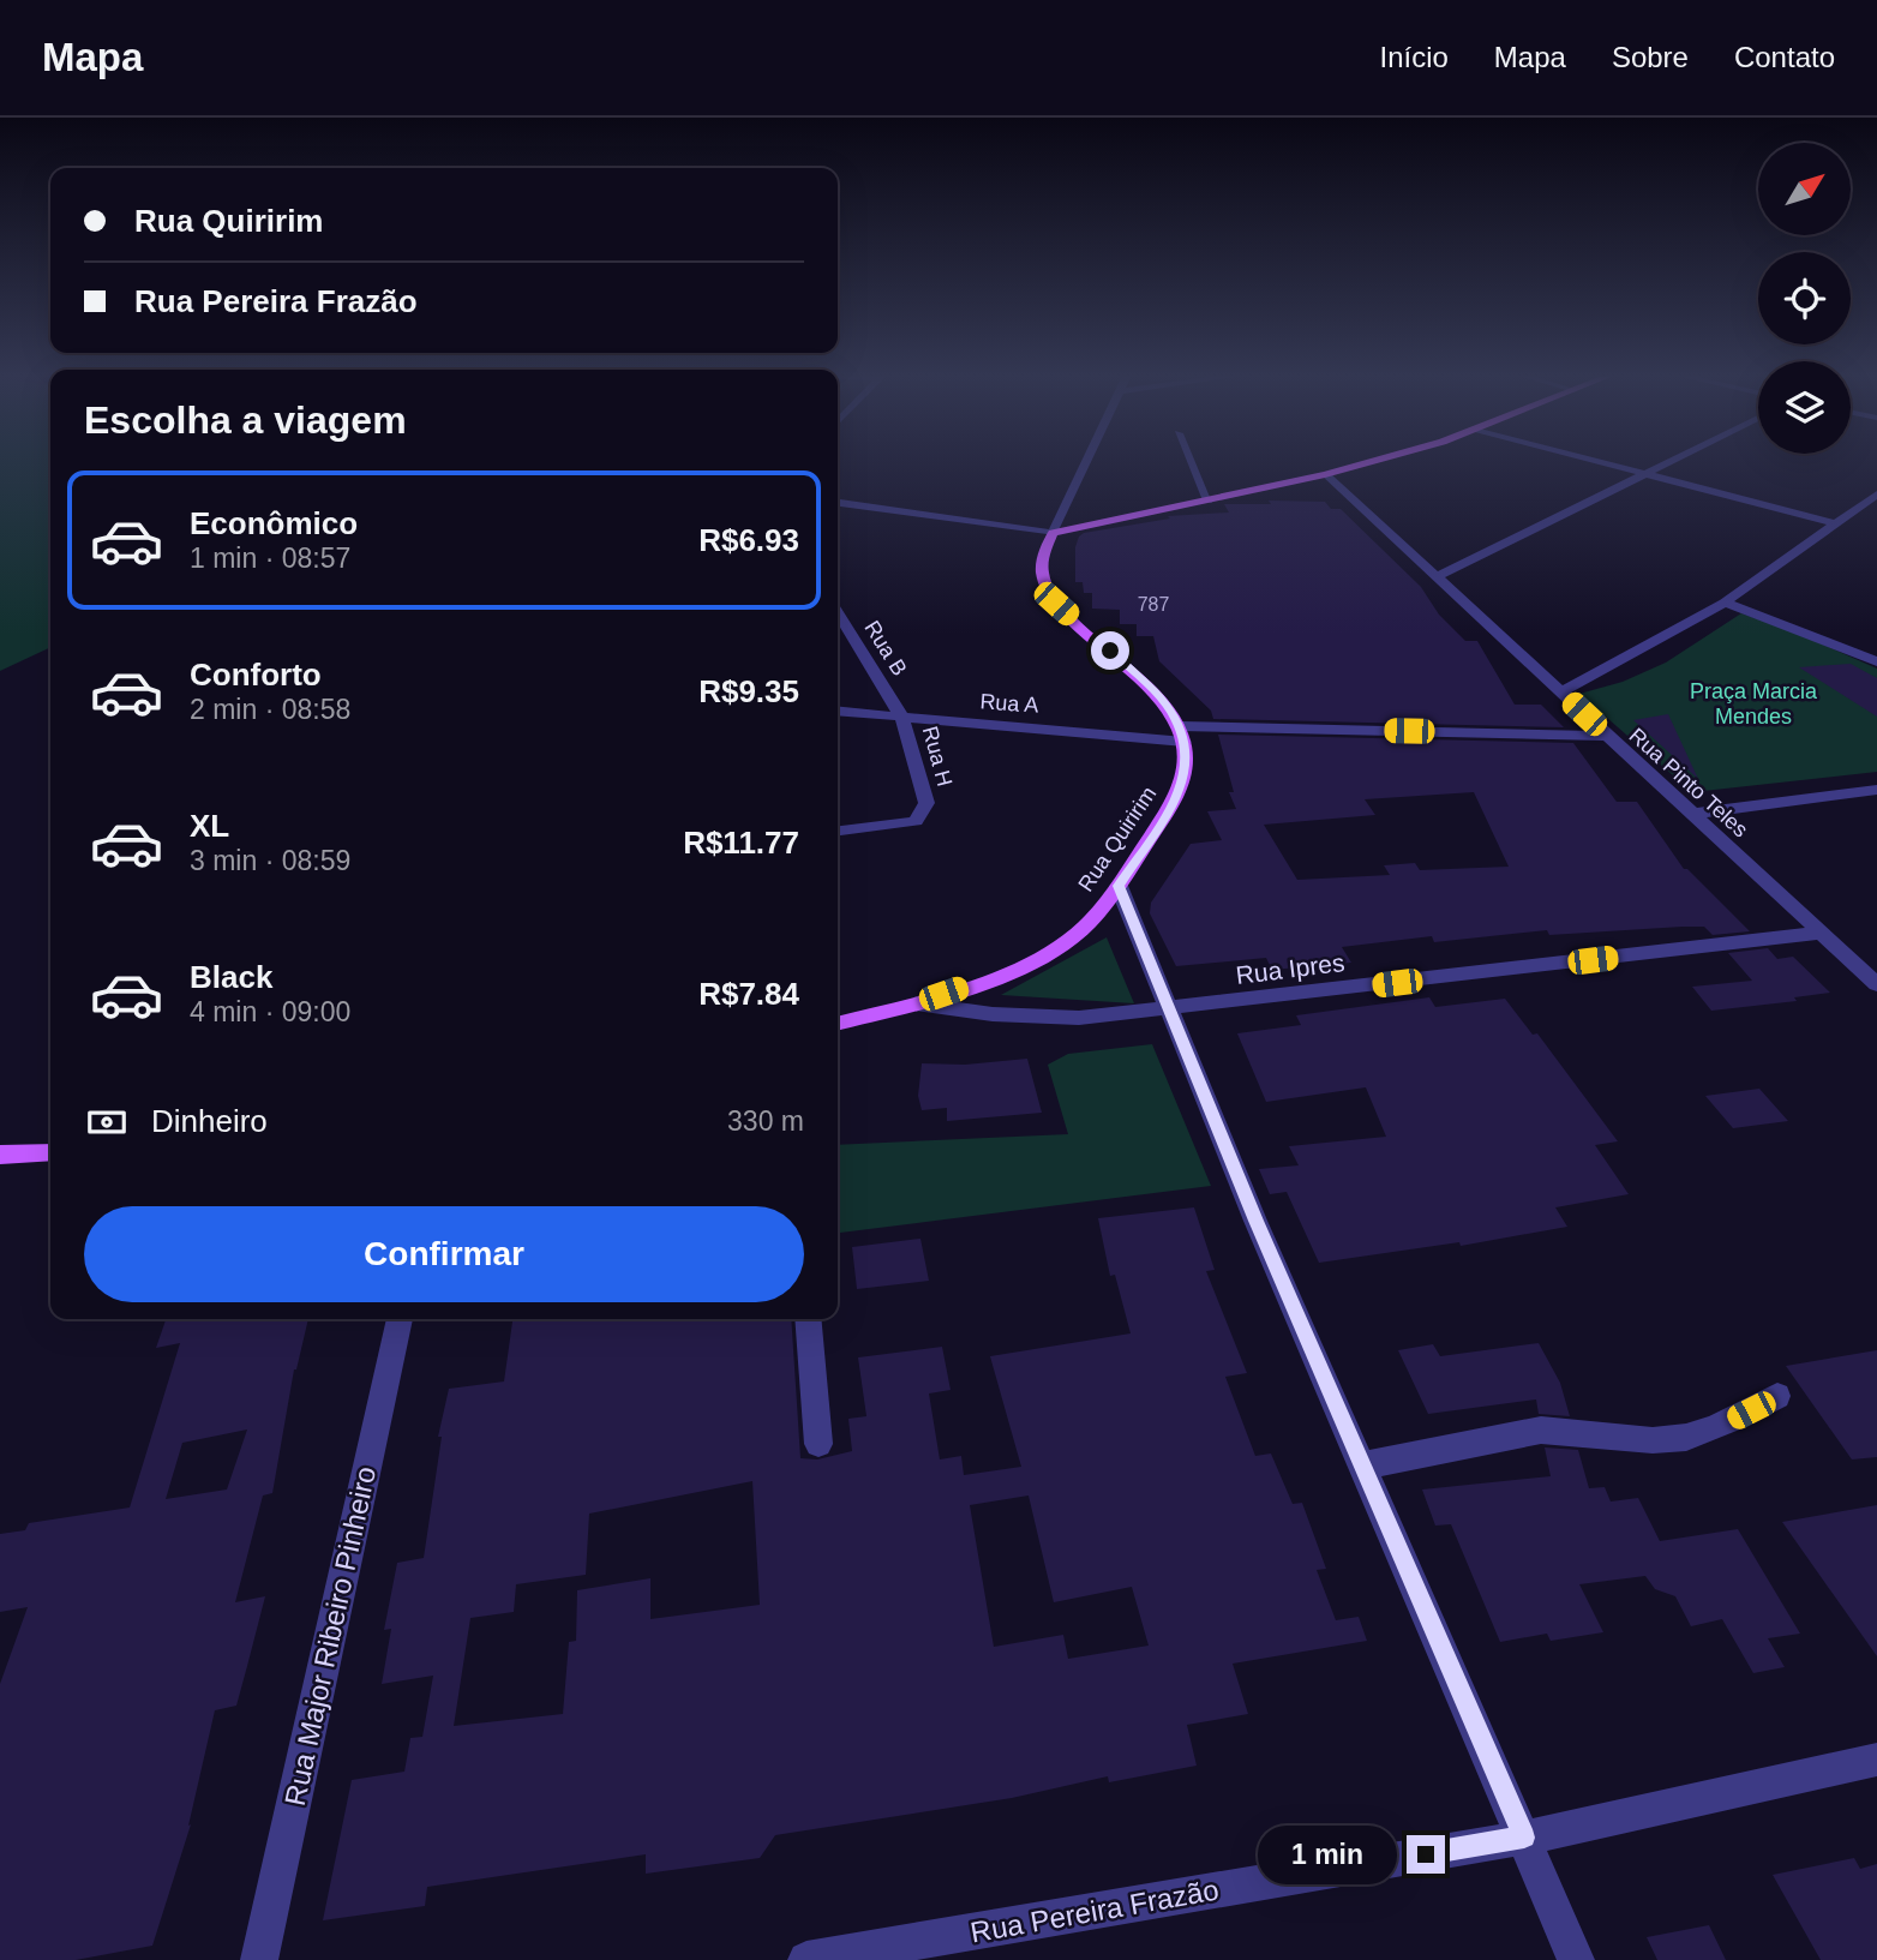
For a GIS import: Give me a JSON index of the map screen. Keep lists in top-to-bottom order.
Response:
{
  "streets": {
    "main road": ["Rua Quiririm"],
    "street": [
      "Rua B",
      "Rua A",
      "Rua H",
      "Rua Pinto Teles",
      "Rua Ipres",
      "Rua Major Ribeiro Pinheiro",
      "Rua Pereira Frazão"
    ]
  },
  "crossings": [
    ["Rua B", "Rua A"],
    ["Rua B", "Rua H"],
    ["Rua A", "Rua H"],
    ["Rua A", "Rua Pinto Teles"],
    ["Rua A", "Rua Quiririm"],
    ["Rua Pinto Teles", "Rua Ipres"],
    ["Rua Quiririm", "Rua Ipres"]
  ],
  "parks": ["Praça Marcia Mendes"],
  "house_numbers": ["787"],
  "north": "top right",
  "page": {
    "header": "Mapa",
    "nav": [
      "Início",
      "Mapa",
      "Sobre",
      "Contato"
    ],
    "banner": ["Rua Quiririm", "Rua Pereira Frazão"],
    "heading": "Escolha a viagem",
    "list": [
      {
        "name": "Econômico",
        "note": "1 min · 08:57",
        "value": "R$6.93"
      },
      {
        "name": "Conforto",
        "note": "2 min · 08:58",
        "value": "R$9.35"
      },
      {
        "name": "XL",
        "note": "3 min · 08:59",
        "value": "R$11.77"
      },
      {
        "name": "Black",
        "note": "4 min · 09:00",
        "value": "R$7.84"
      }
    ],
    "pay": ["Dinheiro", "330 m"],
    "buttons": "Confirmar",
    "bubble": "1 min"
  }
}
